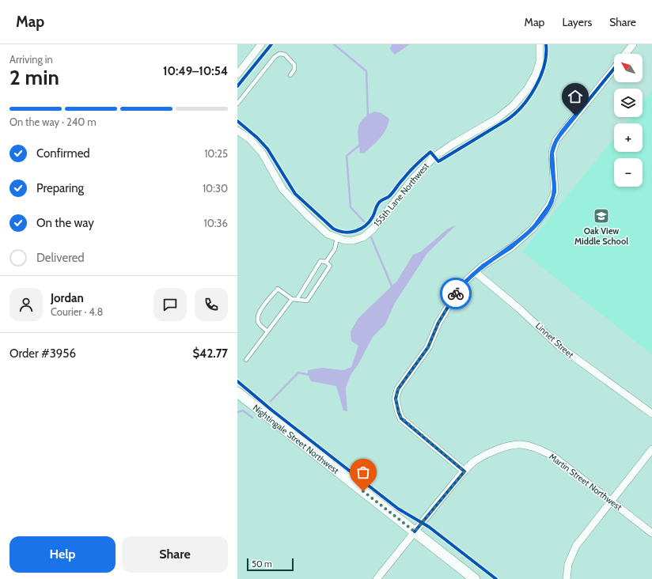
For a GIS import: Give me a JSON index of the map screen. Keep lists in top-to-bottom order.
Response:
{
  "streets": {
    "street": [
      "155th Lane Northwest",
      "Linnet Street",
      "Nightingale Street Northwest",
      "Martin Street Northwest"
    ]
  },
  "crossings": [
    ["Nightingale Street Northwest", "Martin Street Northwest"]
  ],
  "places": {
    "school or university": ["Oak View Middle School"]
  },
  "scale_bar": "50 m",
  "north": "top left",
  "page": {
    "header": "Map",
    "nav": ["Map", "Layers", "Share"],
    "heading": ["2 min", "Arriving in", "10:49–10:54"],
    "panel": [
      "Jordan",
      "Courier · 4.8",
      "Order #3956",
      "$42.77"
    ],
    "map_buttons": ["+", "−"],
    "bar": "On the way · 240 m",
    "list": [
      ["Confirmed", "10:25"],
      ["Preparing", "10:30"],
      ["On the way", "10:36"],
      "Delivered"
    ],
    "buttons": ["Help", "Share"],
    "scale": "50 m"
  }
}
